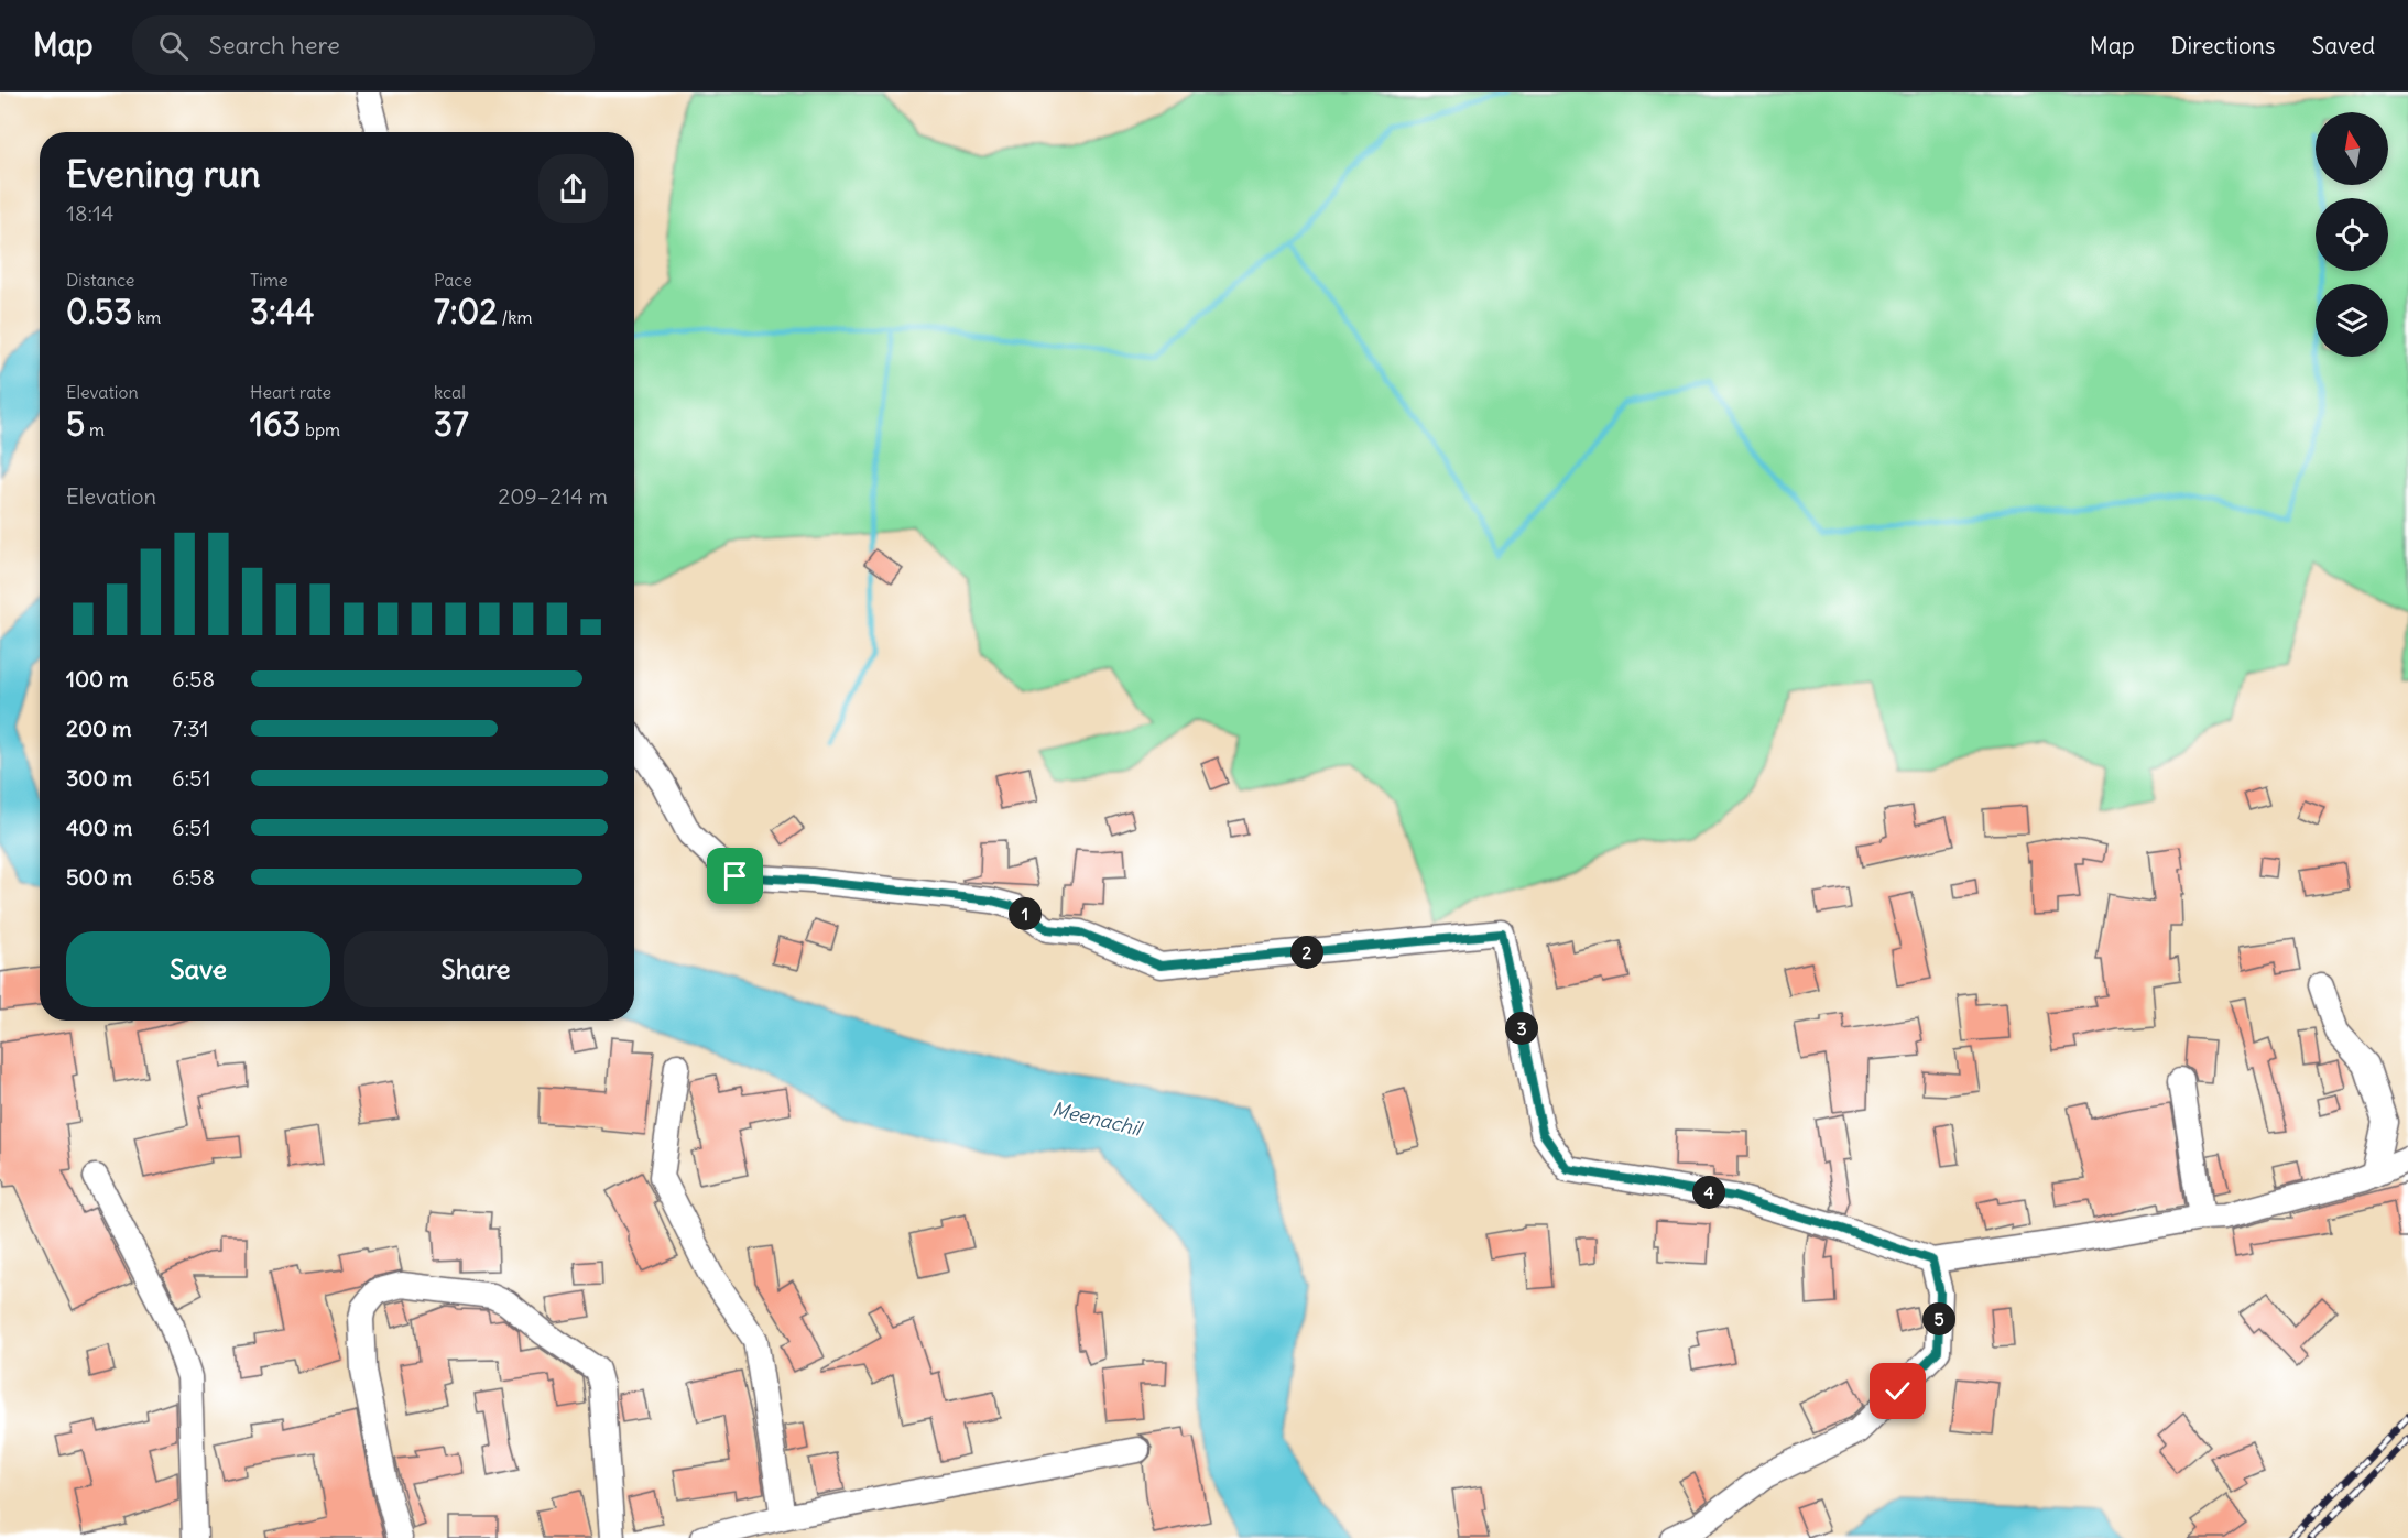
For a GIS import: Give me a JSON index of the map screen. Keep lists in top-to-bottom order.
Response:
{
  "water": ["Meenachil"],
  "north": "top",
  "page": {
    "header": "Map",
    "search": "Search here",
    "nav": ["Map", "Directions", "Saved"],
    "heading": ["Evening run", "18:14"],
    "stats": [
      ["Distance", "0.53 km"],
      ["Time", "3:44"],
      ["Pace", "7:02 /km"],
      ["Elevation", "5 m"],
      ["Heart rate", "163 bpm"],
      ["kcal", "37"]
    ],
    "chart": ["Elevation", "209–214 m"],
    "list": [
      {
        "name": "100 m",
        "note": "6:58"
      },
      {
        "name": "200 m",
        "note": "7:31"
      },
      {
        "name": "300 m",
        "note": "6:51"
      },
      {
        "name": "400 m",
        "note": "6:51"
      },
      {
        "name": "500 m",
        "note": "6:58"
      }
    ],
    "pins": [
      "1",
      "2",
      "3",
      "4",
      "5"
    ],
    "buttons": ["Save", "Share"]
  }
}
